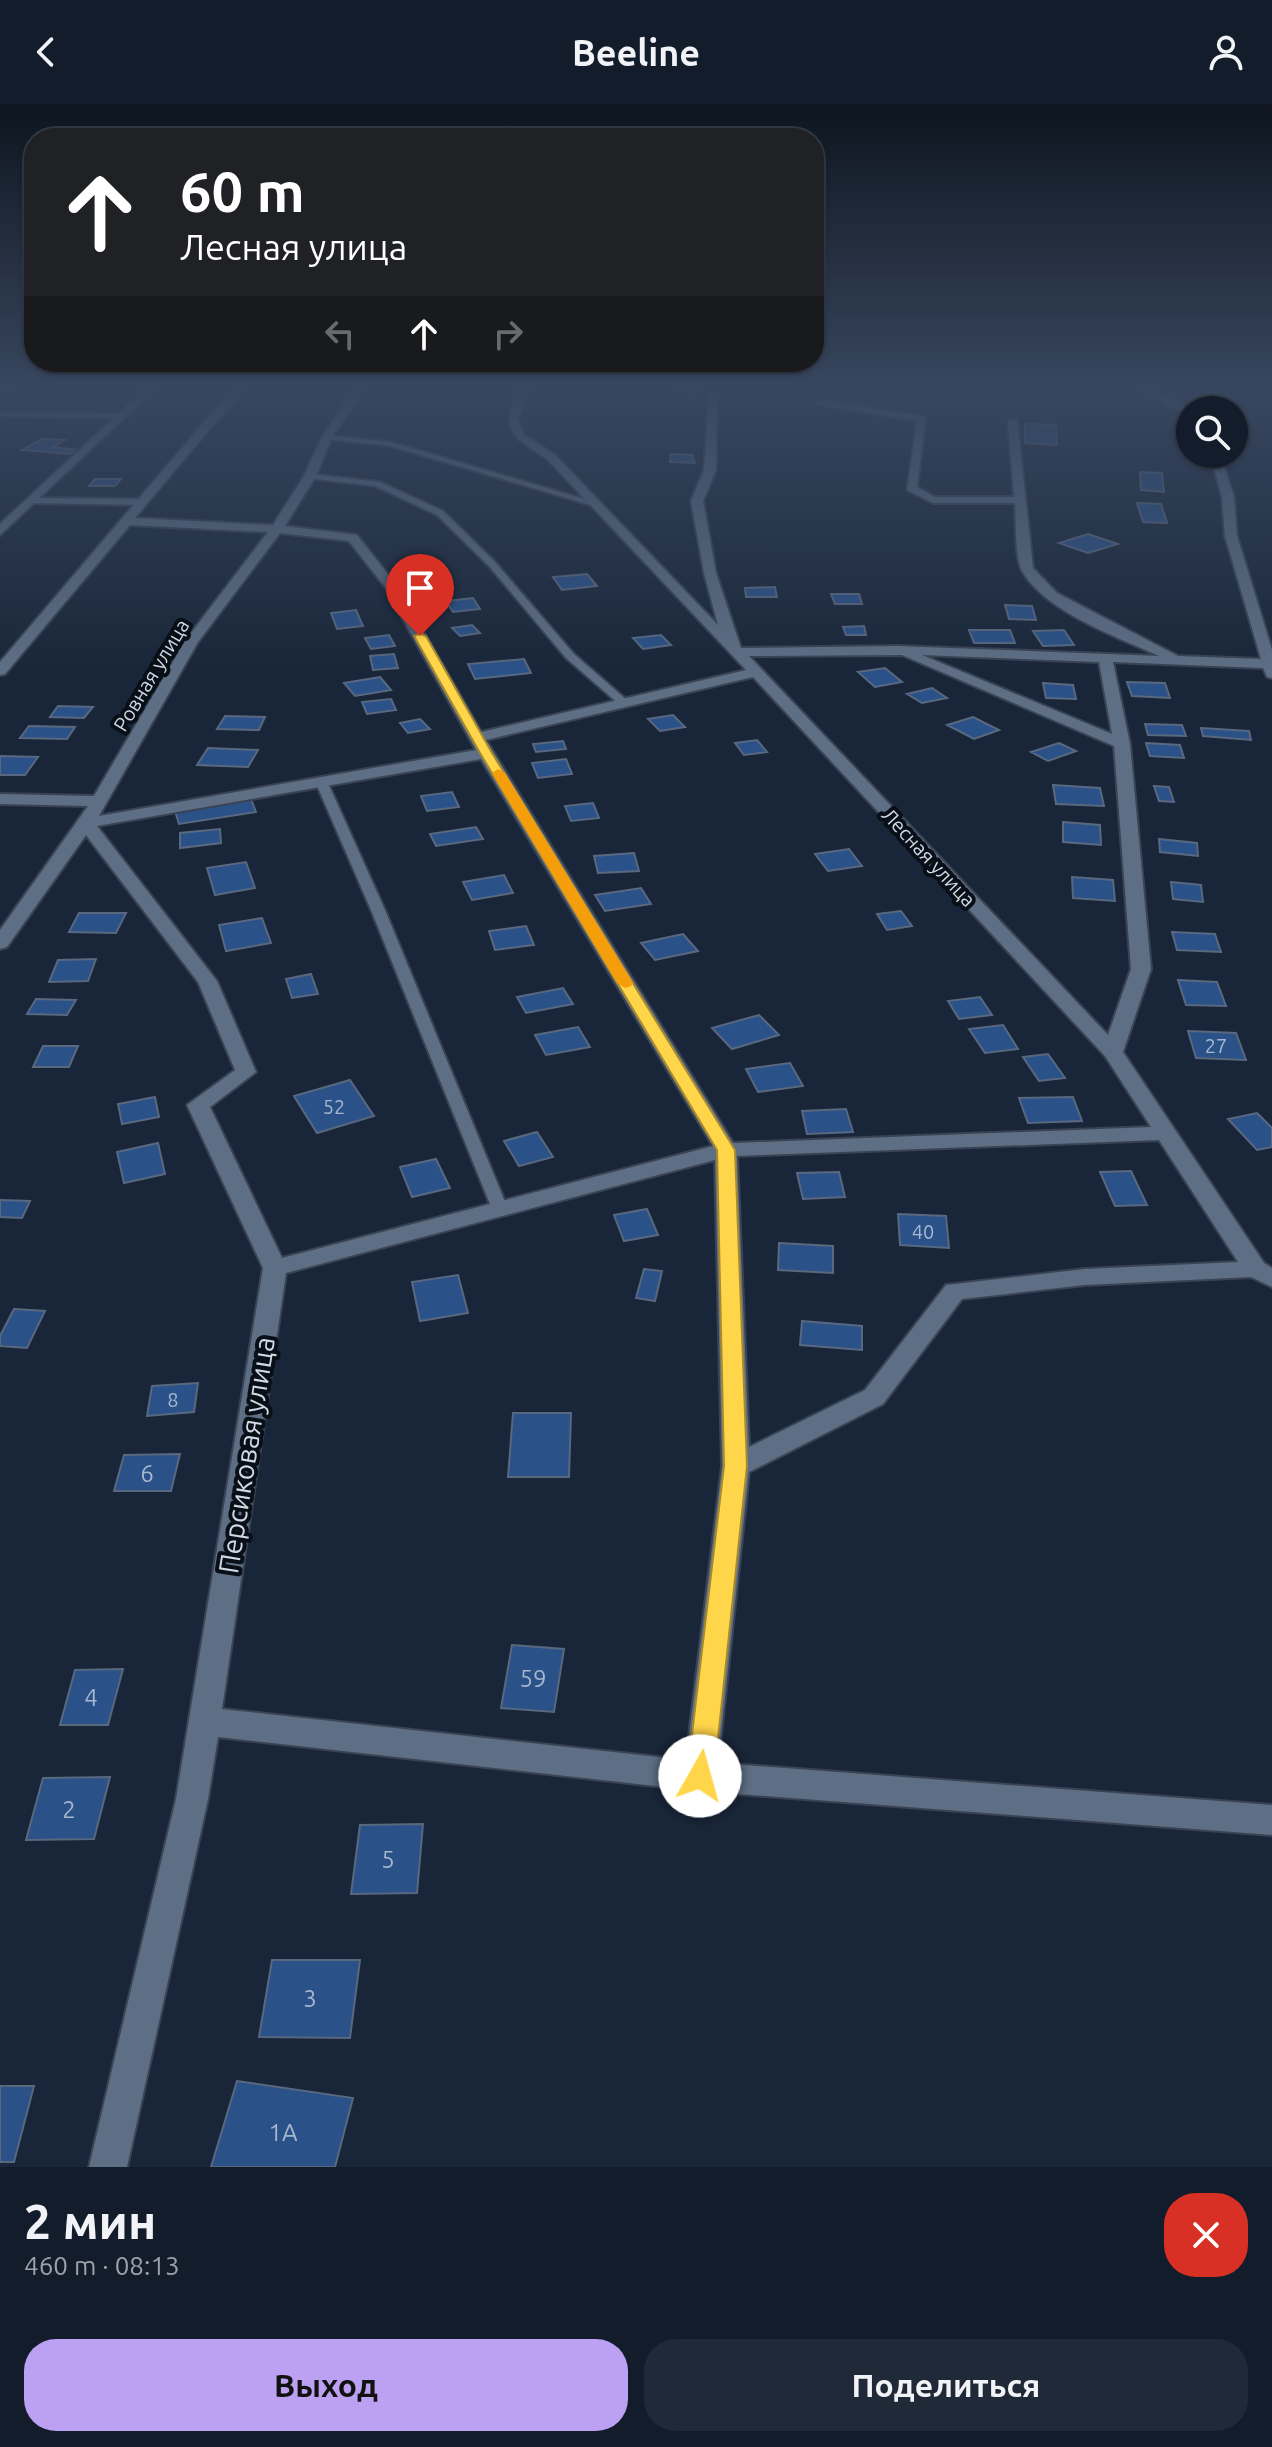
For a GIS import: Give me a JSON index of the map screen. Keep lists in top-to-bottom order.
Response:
{
  "streets": {
    "street": ["Ровная улица", "Лесная улица", "Персиковая улица"]
  },
  "house_numbers": [
    "27",
    "52",
    "40",
    "8",
    "6",
    "59",
    "4",
    "2",
    "5",
    "3",
    "1А"
  ],
  "page": {
    "header": "Beeline",
    "turn": ["60 m", "Лесная улица"],
    "heading": ["2 мин", "460 m · 08:13"],
    "buttons": ["Выход", "Поделиться"]
  }
}
